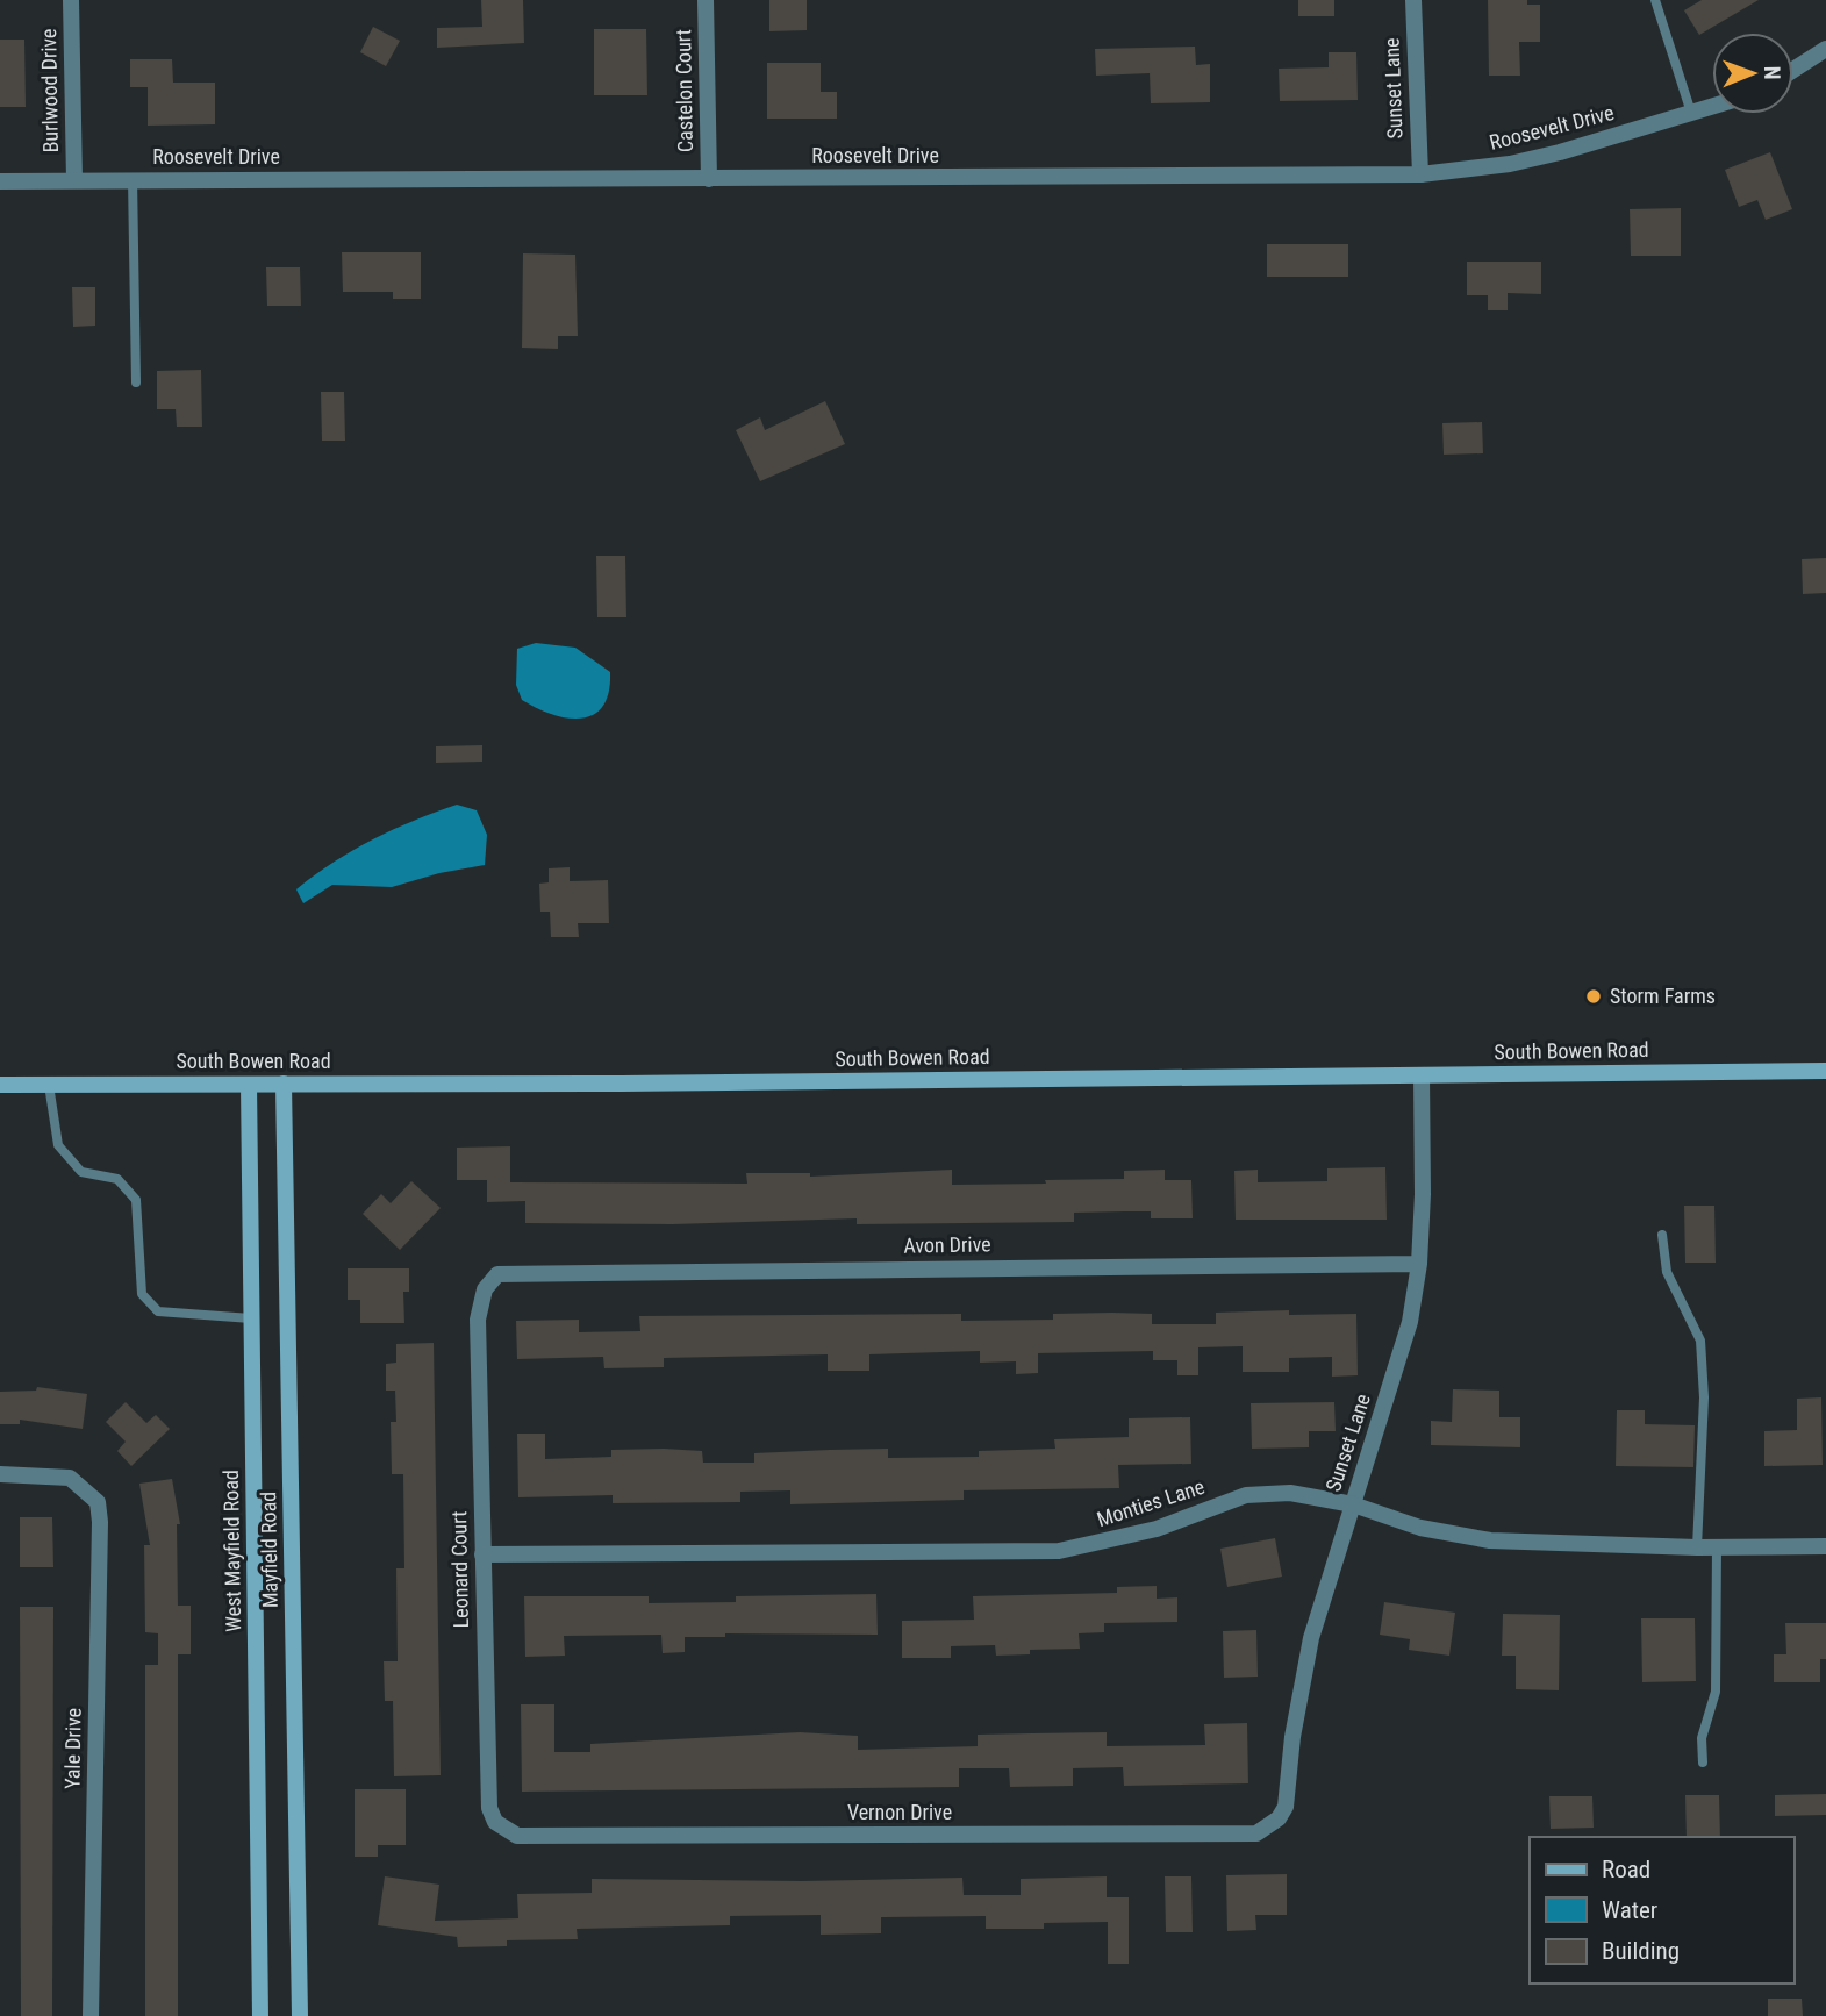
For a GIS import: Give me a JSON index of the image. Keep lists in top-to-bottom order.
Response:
{
  "streets": {
    "main road": ["South Bowen Road", "Mayfield Road", "West Mayfield Road"],
    "street": [
      "Sunset Lane",
      "Burlwood Drive",
      "Castelon Court",
      "Roosevelt Drive",
      "Avon Drive",
      "Monties Lane",
      "Leonard Court",
      "Yale Drive",
      "Vernon Drive"
    ]
  },
  "crossings": [
    ["Sunset Lane", "Roosevelt Drive"],
    ["Sunset Lane", "South Bowen Road"],
    ["Sunset Lane", "Avon Drive"],
    ["Sunset Lane", "Monties Lane"],
    ["Sunset Lane", "Vernon Drive"],
    ["Burlwood Drive", "Roosevelt Drive"],
    ["Castelon Court", "Roosevelt Drive"],
    ["South Bowen Road", "Mayfield Road"],
    ["South Bowen Road", "West Mayfield Road"],
    ["Avon Drive", "Leonard Court"],
    ["Monties Lane", "Leonard Court"],
    ["Leonard Court", "Vernon Drive"]
  ],
  "places": ["Storm Farms"],
  "legend": ["Road", "Water", "Building"],
  "north": "right"
}
